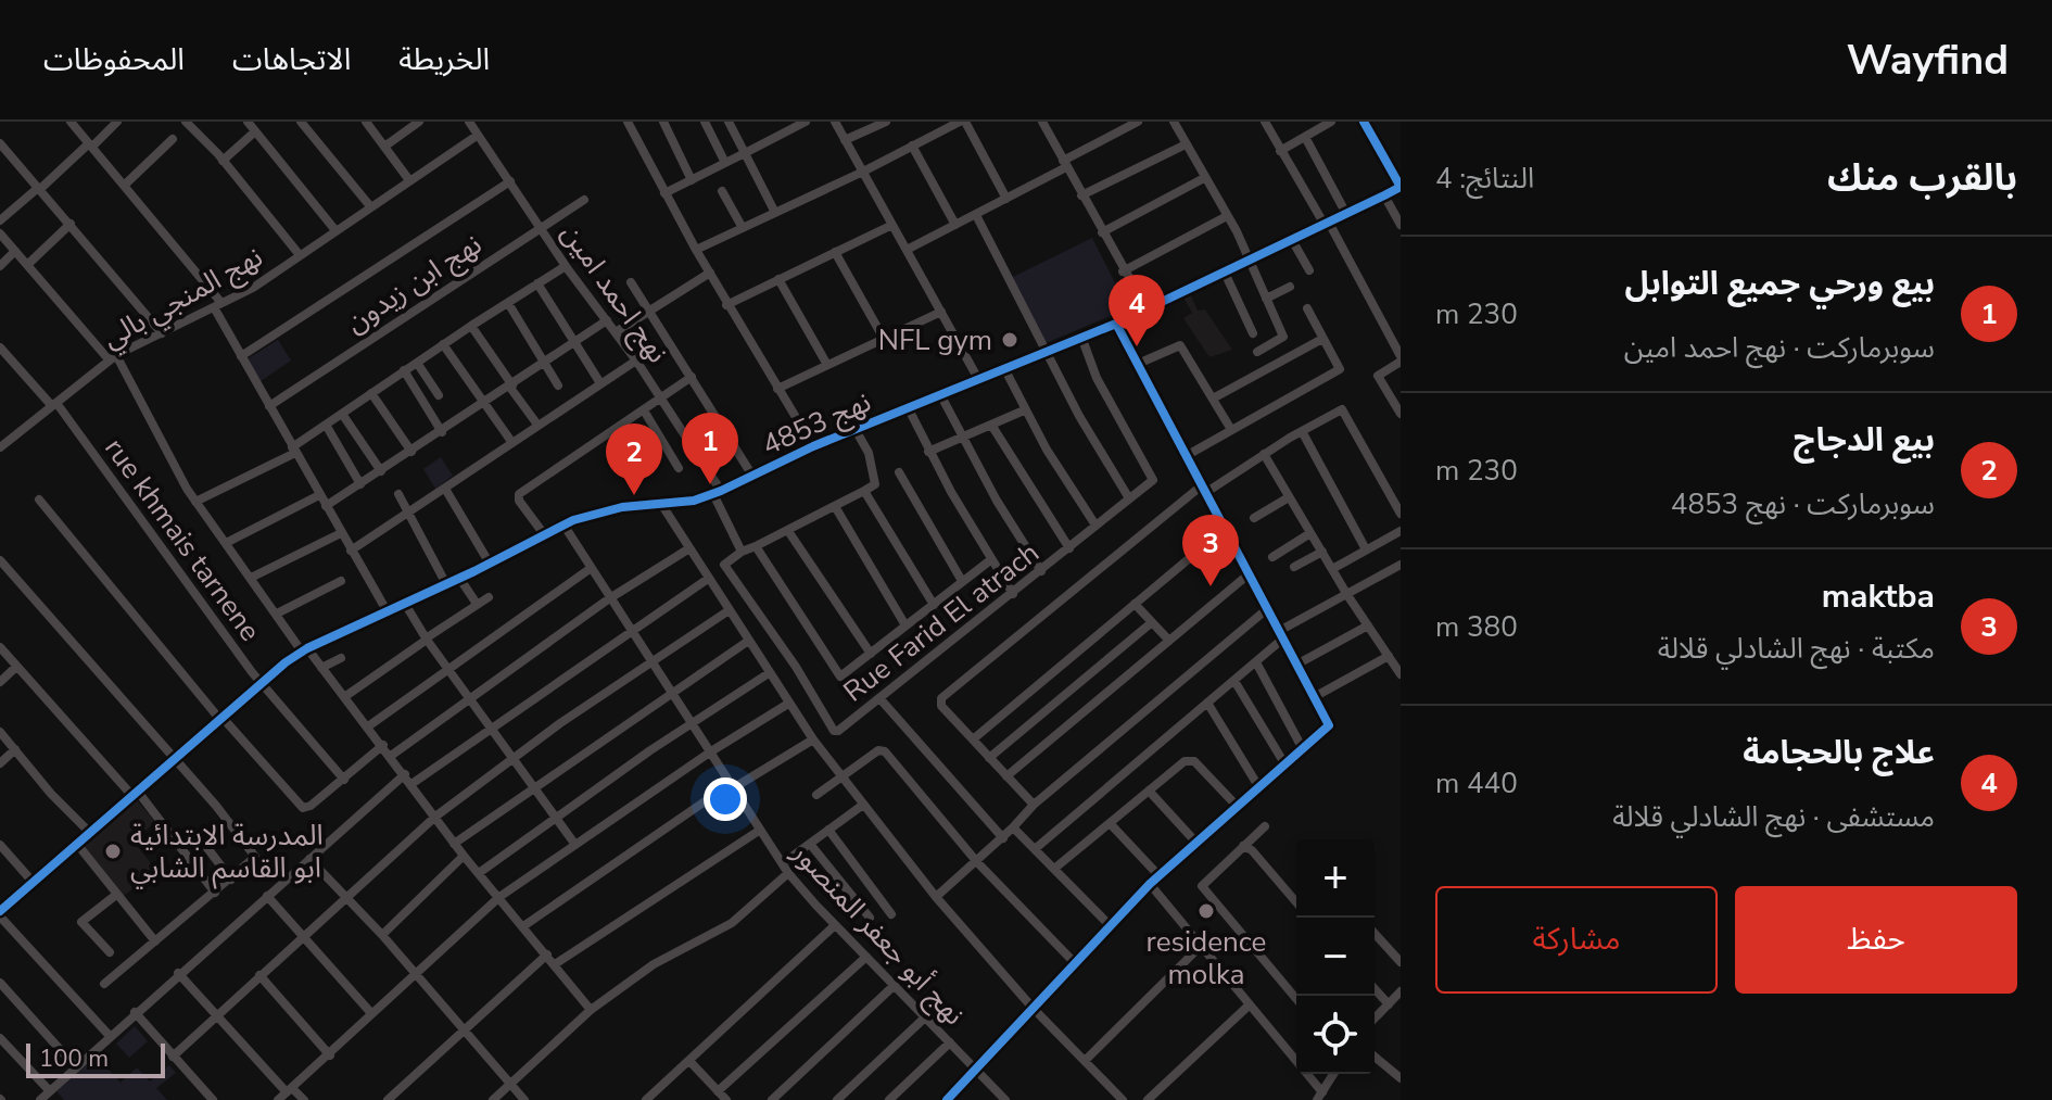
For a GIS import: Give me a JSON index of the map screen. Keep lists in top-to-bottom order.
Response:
{
  "streets": {
    "street": [
      "نهج ابن زيدون",
      "نهج احمد امين",
      "نهج المنجي بالي",
      "نهج 4853",
      "rue khmais tarnene",
      "Rue Farid El atrach",
      "نهج أبو جعفر المنصور"
    ]
  },
  "crossings": [
    ["نهج ابن زيدون", "نهج احمد امين"],
    ["نهج احمد امين", "نهج المنجي بالي"],
    ["نهج احمد امين", "نهج 4853"],
    ["نهج المنجي بالي", "rue khmais tarnene"],
    ["نهج 4853", "rue khmais tarnene"],
    ["نهج 4853", "نهج أبو جعفر المنصور"]
  ],
  "places": ["NFL gym", "المدرسة الابتدائية ابو القاسم الشابي", "residence molka"],
  "scale_bar": "100 m",
  "page": {
    "header": "Wayfind",
    "nav": ["الخريطة", "الاتجاهات", "المحفوظات"],
    "heading": ["بالقرب منك", "النتائج: 4"],
    "list": [
      {
        "mark": "1",
        "name": "بيع ورحي جميع التوابل",
        "note": "سوبرماركت · نهج احمد امين",
        "value": "230 m"
      },
      {
        "mark": "2",
        "name": "بيع الدجاج",
        "note": "سوبرماركت · نهج 4853",
        "value": "230 m"
      },
      {
        "mark": "3",
        "name": "maktba",
        "note": "مكتبة · نهج الشادلي قلالة",
        "value": "380 m"
      },
      {
        "mark": "4",
        "name": "علاج بالحجامة",
        "note": "مستشفى · نهج الشادلي قلالة",
        "value": "440 m"
      }
    ],
    "pins": [
      "4",
      "1",
      "2",
      "3"
    ],
    "map_buttons": ["+", "−"],
    "buttons": ["حفظ", "مشاركة"],
    "scale": "100 m"
  }
}
